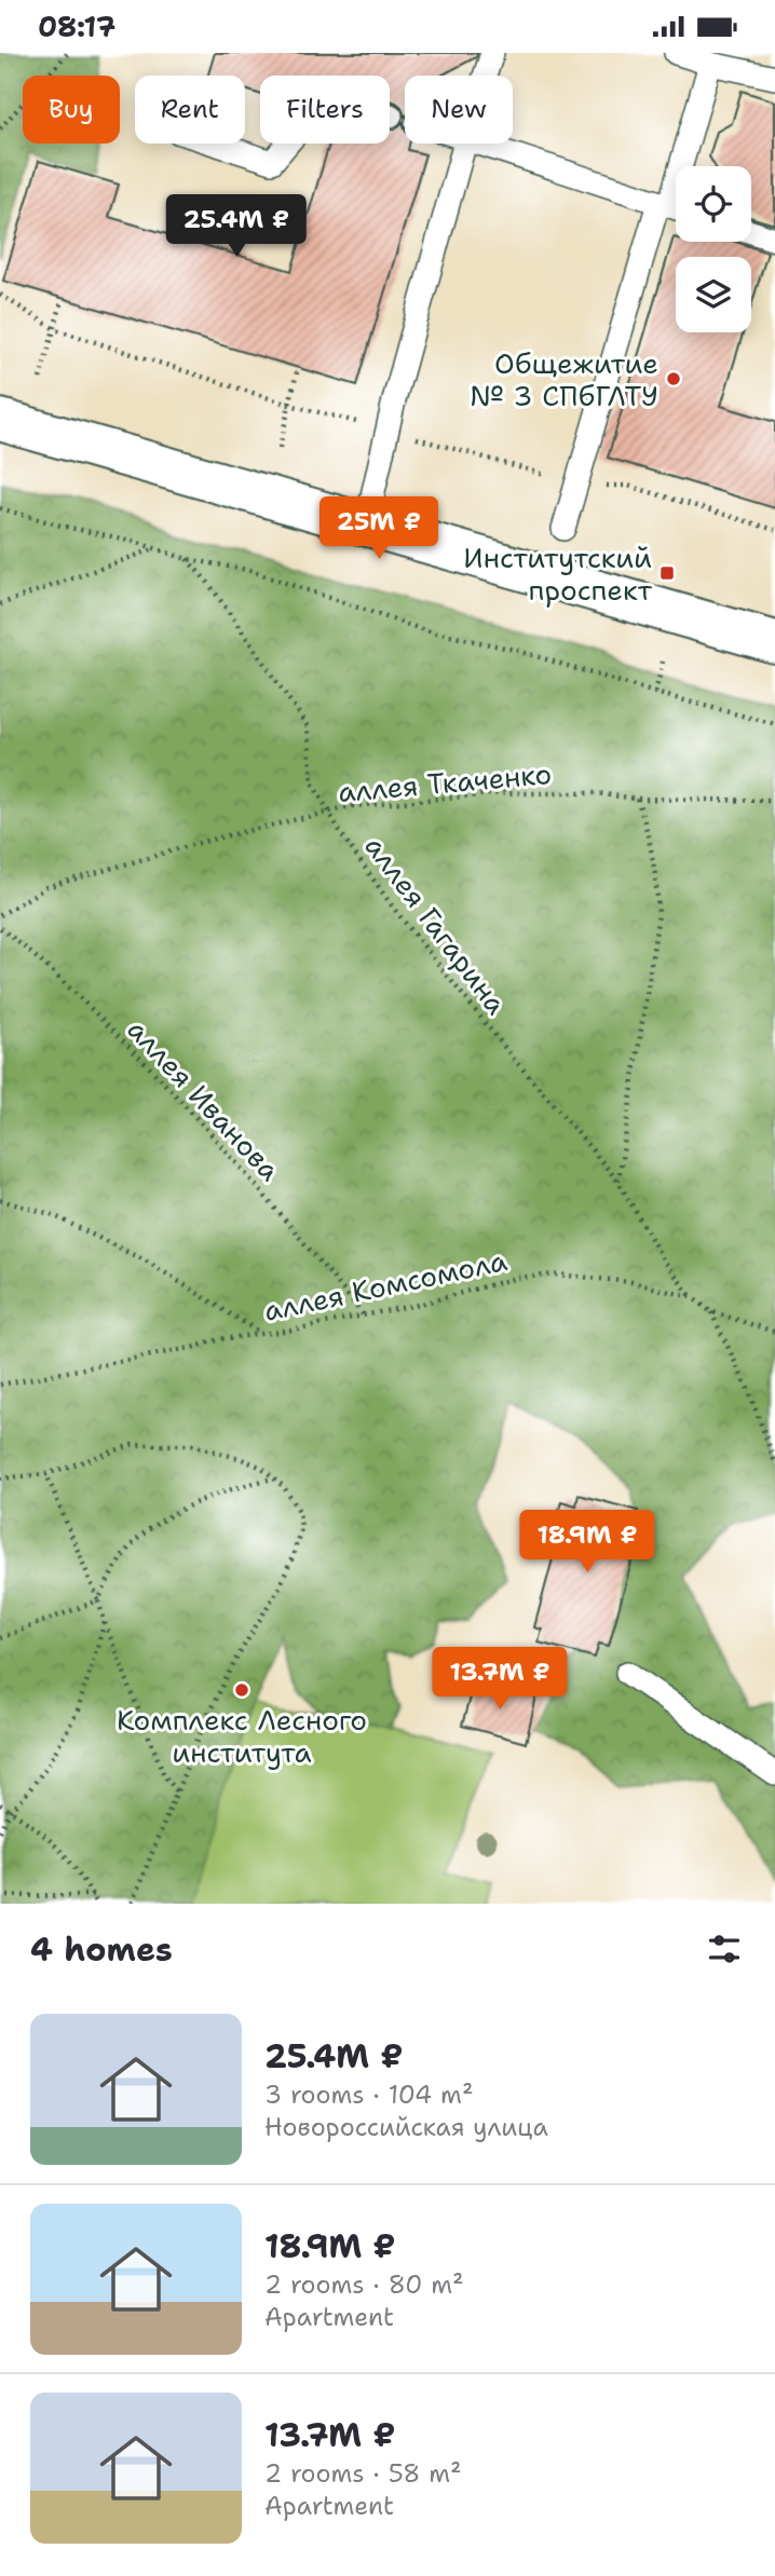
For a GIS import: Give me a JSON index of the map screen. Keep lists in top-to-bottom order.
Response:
{
  "streets": {
    "path": [
      "аллея Ткаченко",
      "аллея Гагарина",
      "аллея Иванова",
      "аллея Комсомола"
    ]
  },
  "crossings": [
    ["аллея Ткаченко", "аллея Гагарина"],
    ["аллея Гагарина", "аллея Комсомола"],
    ["аллея Иванова", "аллея Комсомола"]
  ],
  "places": {
    "other": ["Общежитие № 3 СПбГЛТУ", "Комплекс Лесного института"],
    "transit": ["Институтский проспект"]
  },
  "page": {
    "status": "08:17",
    "chip": [
      "Buy",
      "Rent",
      "Filters",
      "New"
    ],
    "price": [
      "25.4M ₽",
      "25M ₽",
      "18.9M ₽",
      "13.7M ₽"
    ],
    "heading": "4 homes",
    "list": [
      {
        "name": "25.4M ₽",
        "note": "3 rooms · 104 m² · Новороссийская улица"
      },
      {
        "name": "18.9M ₽",
        "note": "2 rooms · 80 m² · Apartment"
      },
      {
        "name": "13.7M ₽",
        "note": "2 rooms · 58 m² · Apartment"
      }
    ]
  }
}
